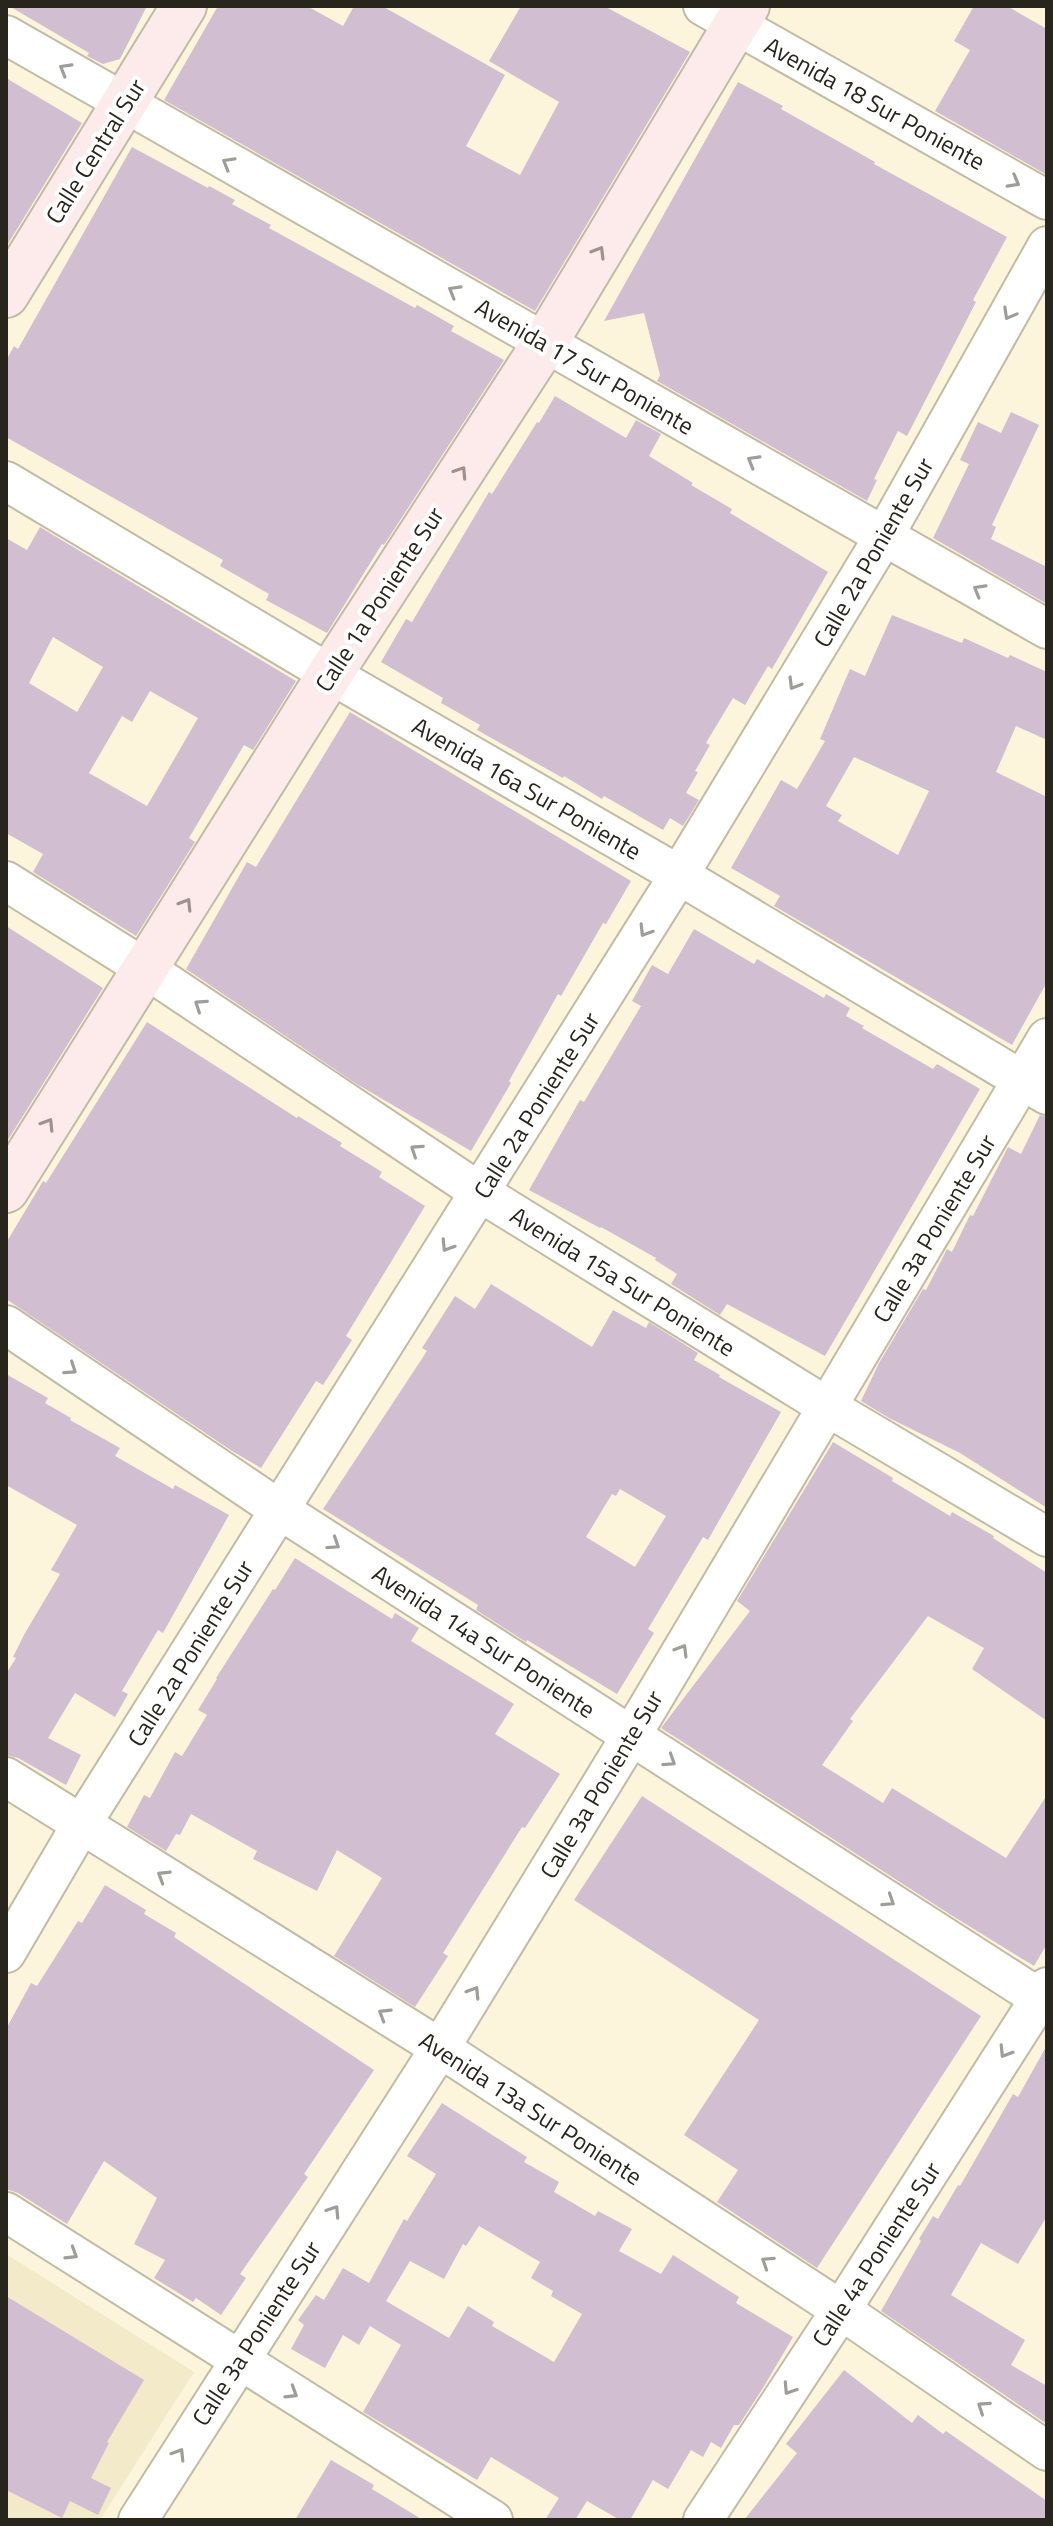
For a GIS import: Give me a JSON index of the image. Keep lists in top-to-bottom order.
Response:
{
  "streets": {
    "street": [
      "Avenida 18 Sur Poniente",
      "Calle Central Sur",
      "Avenida 17 Sur Poniente",
      "Calle 2a Poniente Sur",
      "Calle 1a Poniente Sur",
      "Avenida 16a Sur Poniente",
      "Calle 3a Poniente Sur",
      "Avenida 15a Sur Poniente",
      "Avenida 14a Sur Poniente",
      "Avenida 13a Sur Poniente",
      "Calle 4a Poniente Sur"
    ]
  },
  "crossings": [
    ["Avenida 18 Sur Poniente", "Calle 1a Poniente Sur"],
    ["Calle Central Sur", "Avenida 17 Sur Poniente"],
    ["Avenida 17 Sur Poniente", "Calle 2a Poniente Sur"],
    ["Avenida 17 Sur Poniente", "Calle 1a Poniente Sur"],
    ["Calle 2a Poniente Sur", "Avenida 16a Sur Poniente"],
    ["Calle 2a Poniente Sur", "Avenida 15a Sur Poniente"],
    ["Calle 2a Poniente Sur", "Avenida 14a Sur Poniente"],
    ["Calle 2a Poniente Sur", "Avenida 13a Sur Poniente"],
    ["Calle 1a Poniente Sur", "Avenida 16a Sur Poniente"],
    ["Calle 1a Poniente Sur", "Avenida 15a Sur Poniente"],
    ["Avenida 16a Sur Poniente", "Calle 3a Poniente Sur"],
    ["Calle 3a Poniente Sur", "Avenida 15a Sur Poniente"],
    ["Calle 3a Poniente Sur", "Avenida 14a Sur Poniente"],
    ["Calle 3a Poniente Sur", "Avenida 13a Sur Poniente"],
    ["Avenida 14a Sur Poniente", "Calle 4a Poniente Sur"],
    ["Avenida 13a Sur Poniente", "Calle 4a Poniente Sur"]
  ],
  "one_way": [
    "Avenida 18 Sur Poniente",
    "Avenida 17 Sur Poniente",
    "Calle 2a Poniente Sur",
    "Calle 1a Poniente Sur",
    "Calle 3a Poniente Sur",
    "Avenida 14a Sur Poniente",
    "Avenida 13a Sur Poniente",
    "Calle 4a Poniente Sur"
  ]
}
